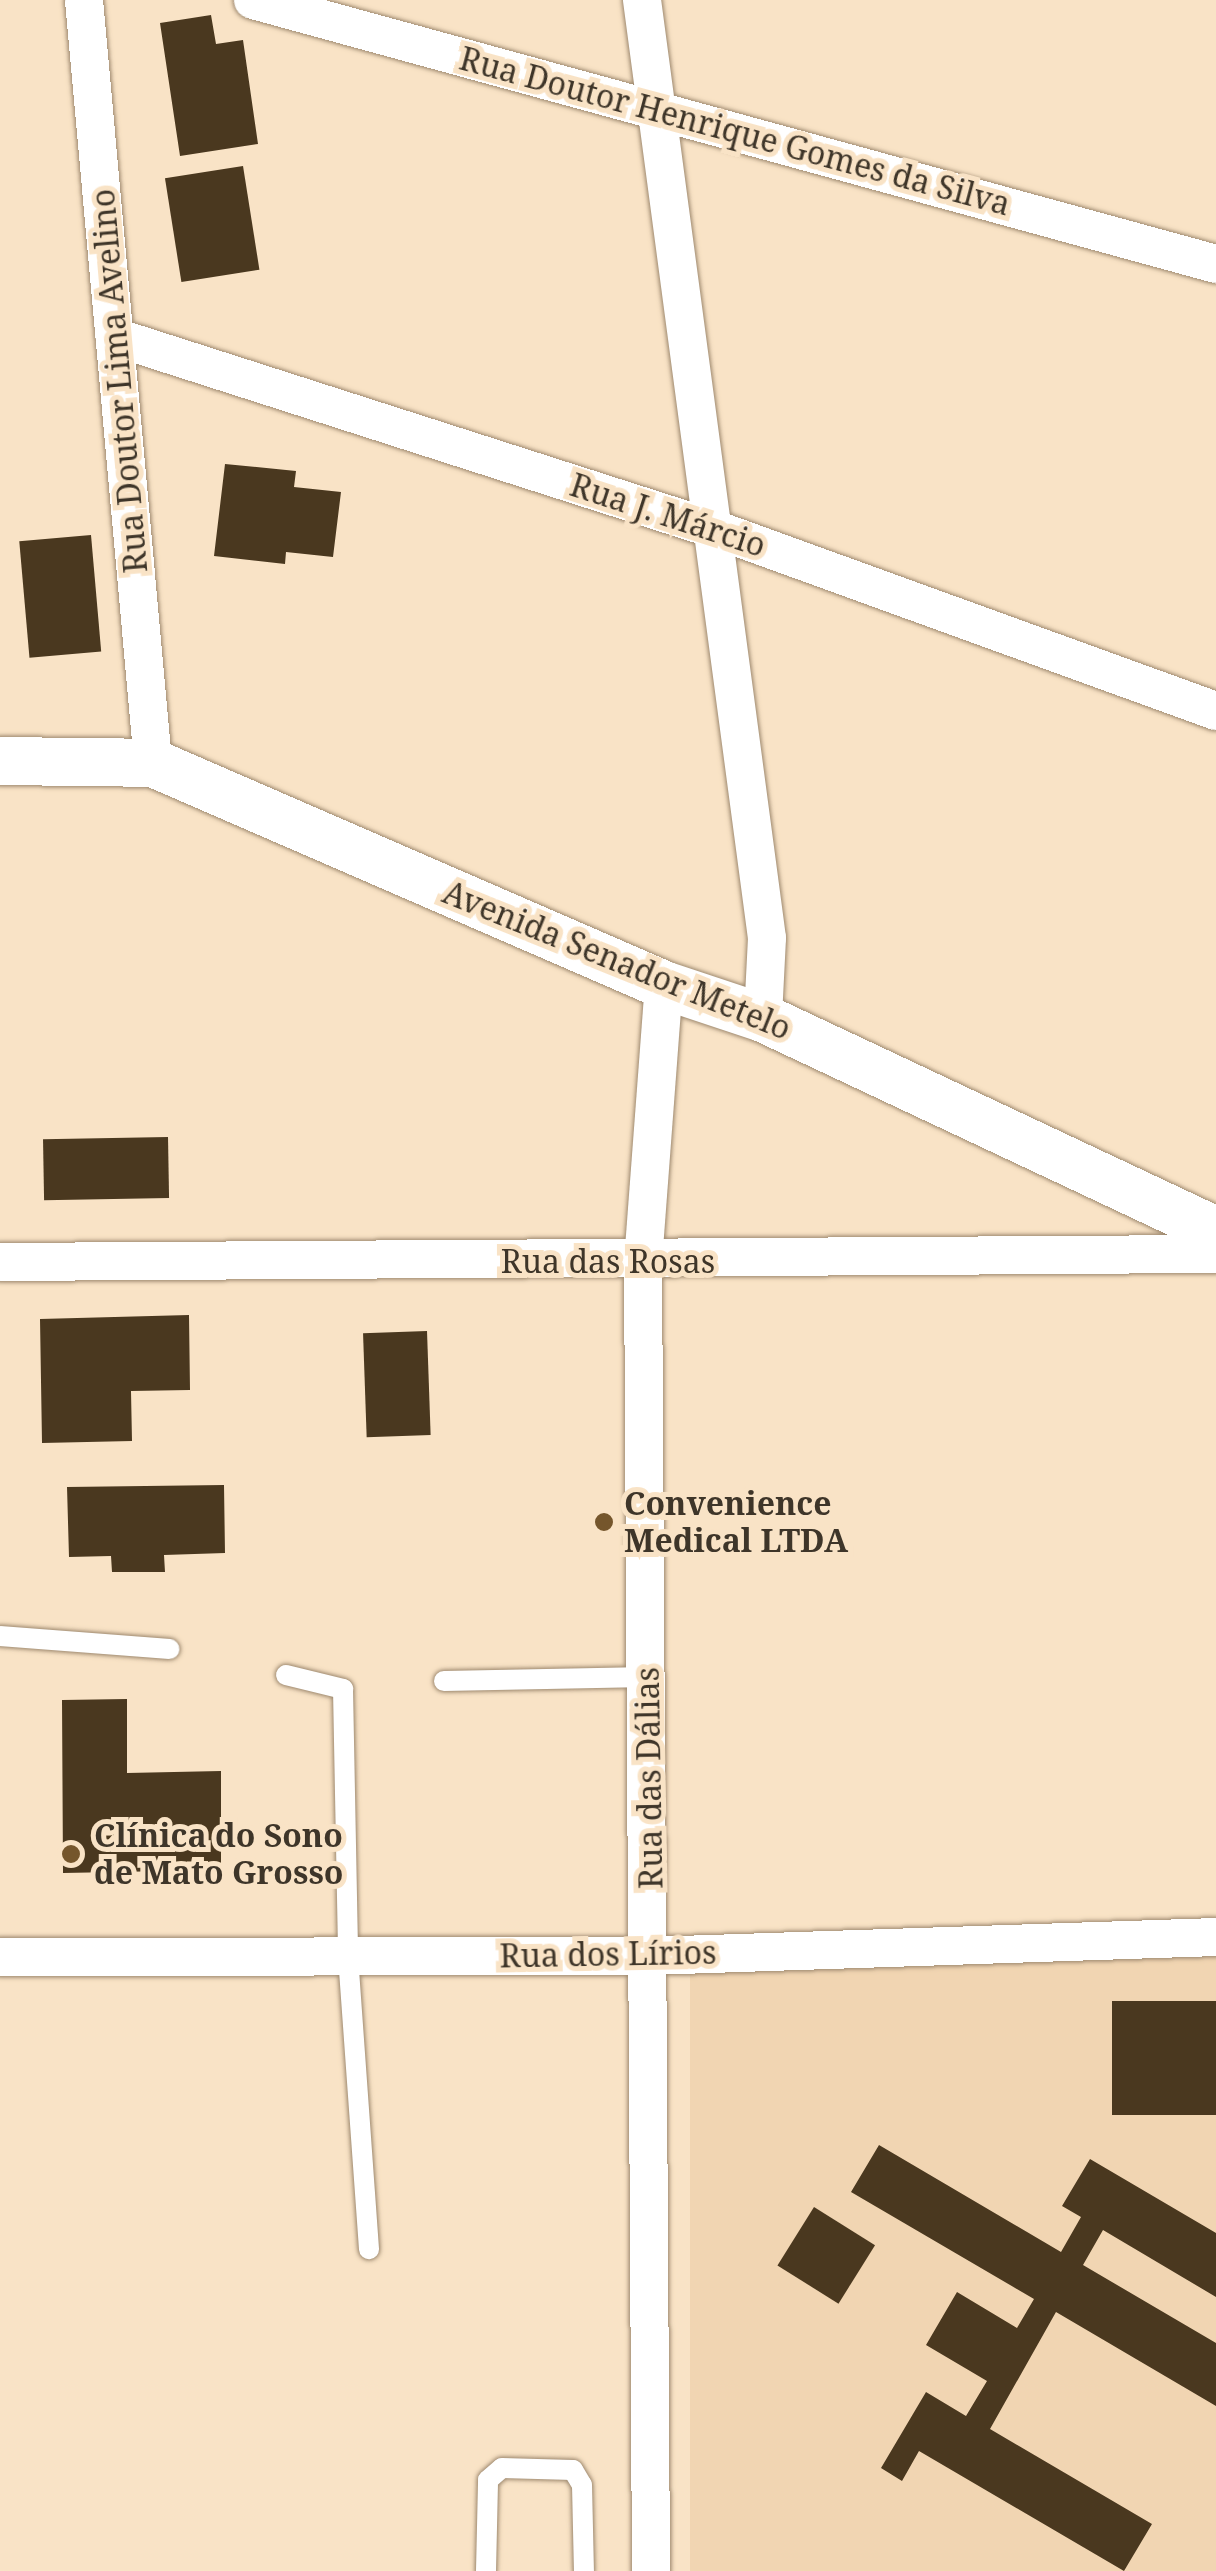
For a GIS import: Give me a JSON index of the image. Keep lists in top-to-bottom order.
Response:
{
  "streets": {
    "street": [
      "Rua Doutor Henrique Gomes da Silva",
      "Rua Doutor Lima Avelino",
      "Rua J. Márcio",
      "Avenida Senador Metelo",
      "Rua das Rosas",
      "Rua das Dálias",
      "Rua dos Lírios"
    ]
  },
  "crossings": [
    ["Rua Doutor Lima Avelino", "Rua J. Márcio"],
    ["Rua Doutor Lima Avelino", "Avenida Senador Metelo"],
    ["Avenida Senador Metelo", "Rua das Dálias"],
    ["Rua das Rosas", "Rua das Dálias"],
    ["Rua das Dálias", "Rua dos Lírios"]
  ],
  "places": ["Convenience Medical LTDA", "Clínica do Sono de Mato Grosso"]
}
